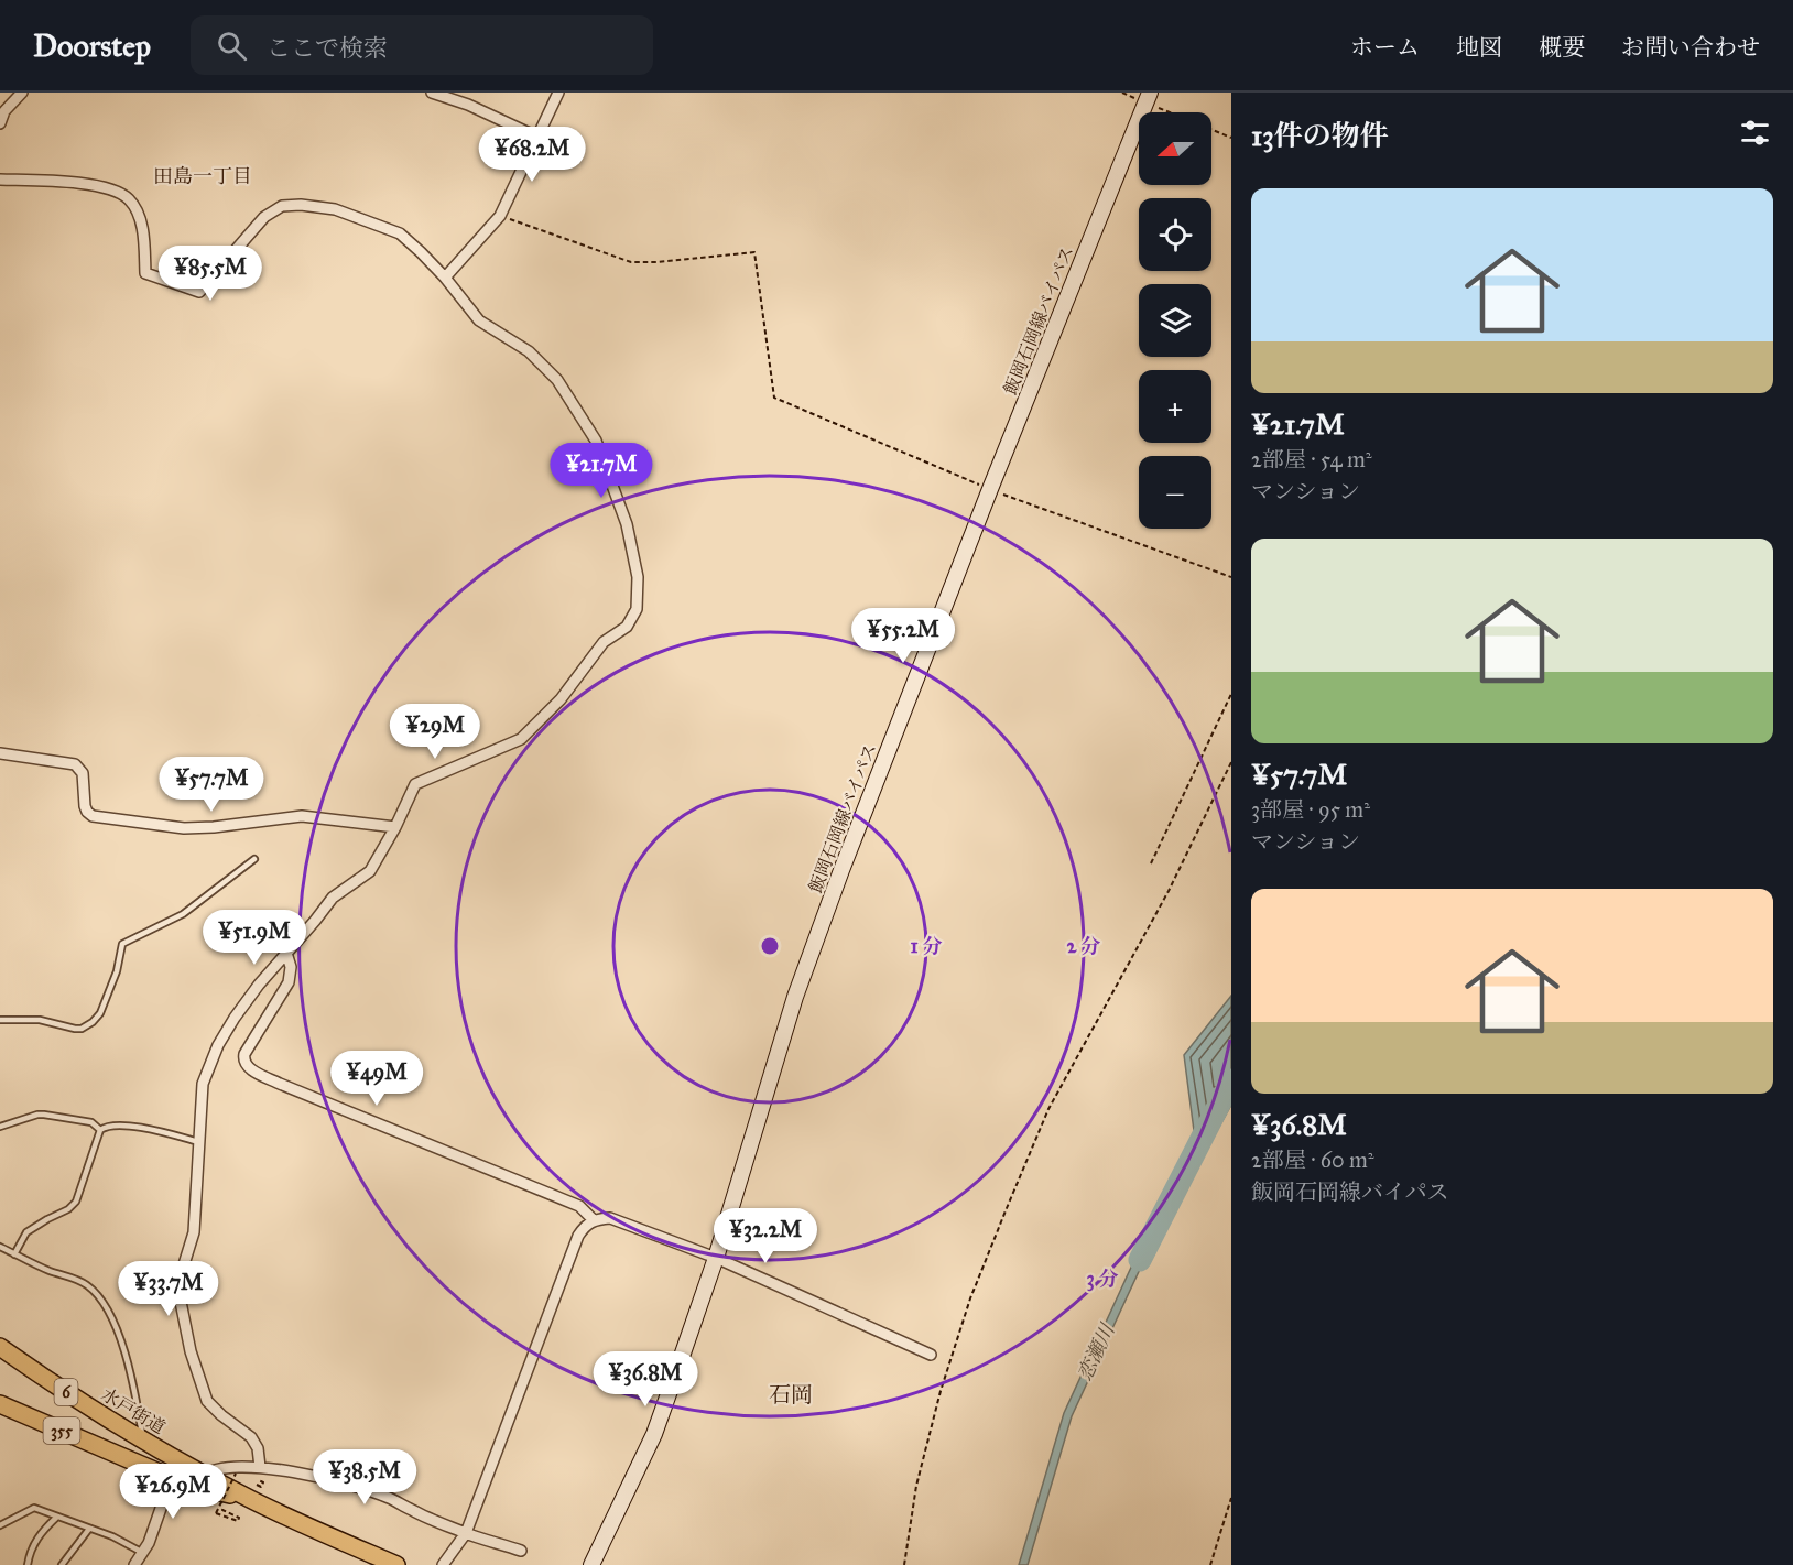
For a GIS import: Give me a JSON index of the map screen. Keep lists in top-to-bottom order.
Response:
{
  "streets": {
    "highway": ["6", "水戸街道", "355"],
    "main road": ["飯岡石岡線バイパス"]
  },
  "crossings": [
    ["水戸街道", "355"]
  ],
  "districts": ["田島一丁目", "石岡"],
  "water": ["恋瀬川"],
  "north": "left",
  "page": {
    "header": "Doorstep",
    "search": "ここで検索",
    "nav": [
      "ホーム",
      "地図",
      "概要",
      "お問い合わせ"
    ],
    "heading": "13件の物件",
    "map_buttons": ["+", "−"],
    "price": [
      "¥68.2M",
      "¥85.5M",
      "¥21.7M",
      "¥55.2M",
      "¥29M",
      "¥57.7M",
      "¥51.9M",
      "¥49M",
      "¥32.2M",
      "¥33.7M",
      "¥36.8M",
      "¥38.5M",
      "¥26.9M"
    ],
    "list": [
      {
        "name": "¥21.7M",
        "note": "2部屋 · 54 m² · マンション"
      },
      {
        "name": "¥57.7M",
        "note": "3部屋 · 95 m² · マンション"
      },
      {
        "name": "¥36.8M",
        "note": "2部屋 · 60 m² · 飯岡石岡線バイパス"
      }
    ]
  },
  "rings": ["1 分", "2 分", "3 分"]
}
